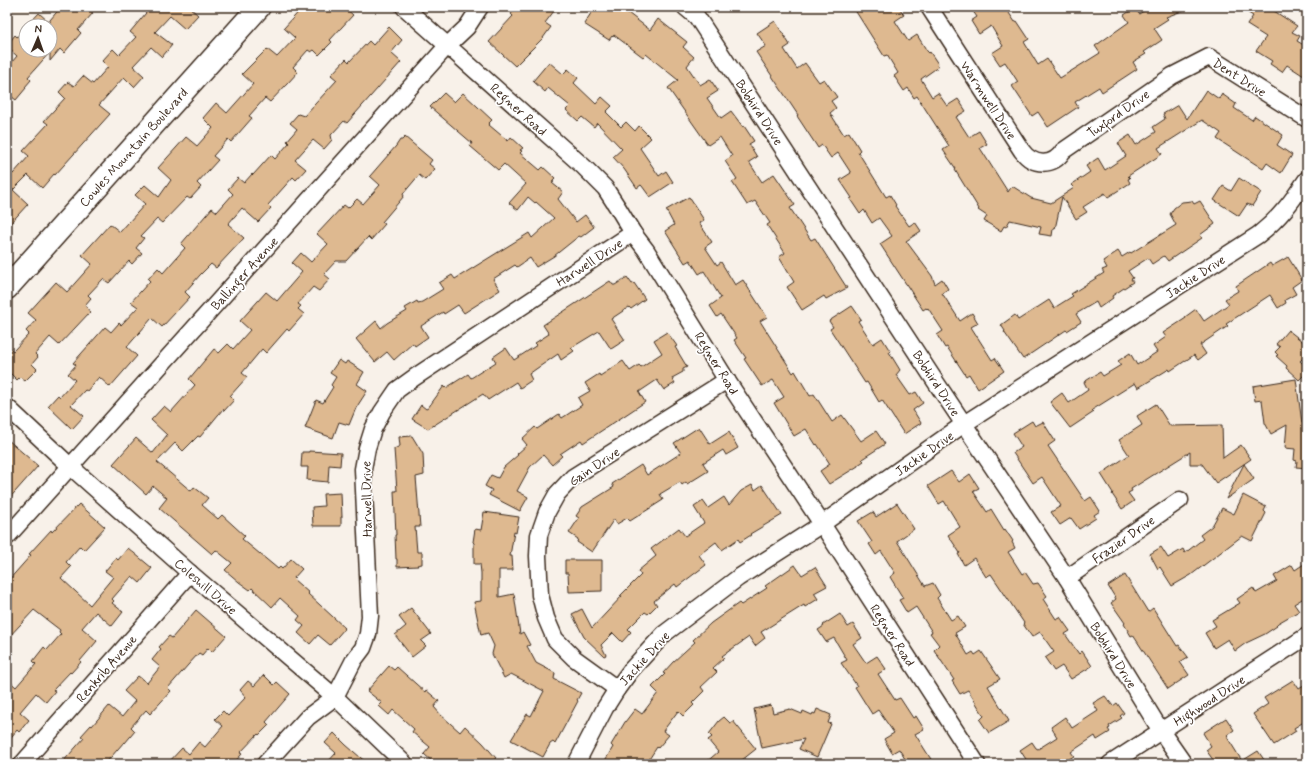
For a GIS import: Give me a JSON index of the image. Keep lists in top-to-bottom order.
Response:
{
  "streets": {
    "street": [
      "Dent Drive",
      "Warmwell Drive",
      "Regner Road",
      "Bobhird Drive",
      "Tuxford Drive",
      "Cowles Mountain Boulevard",
      "Harwell Drive",
      "Ballinger Avenue",
      "Jackie Drive",
      "Gain Drive",
      "Frazier Drive",
      "Coleshill Drive",
      "Renkrib Avenue",
      "Highwood Drive"
    ]
  },
  "crossings": [
    ["Dent Drive", "Tuxford Drive"],
    ["Warmwell Drive", "Tuxford Drive"],
    ["Regner Road", "Harwell Drive"],
    ["Regner Road", "Ballinger Avenue"],
    ["Regner Road", "Jackie Drive"],
    ["Regner Road", "Gain Drive"],
    ["Bobhird Drive", "Jackie Drive"],
    ["Bobhird Drive", "Frazier Drive"],
    ["Bobhird Drive", "Highwood Drive"],
    ["Harwell Drive", "Coleshill Drive"],
    ["Ballinger Avenue", "Coleshill Drive"],
    ["Jackie Drive", "Gain Drive"],
    ["Coleshill Drive", "Renkrib Avenue"]
  ],
  "north": "top"
}
